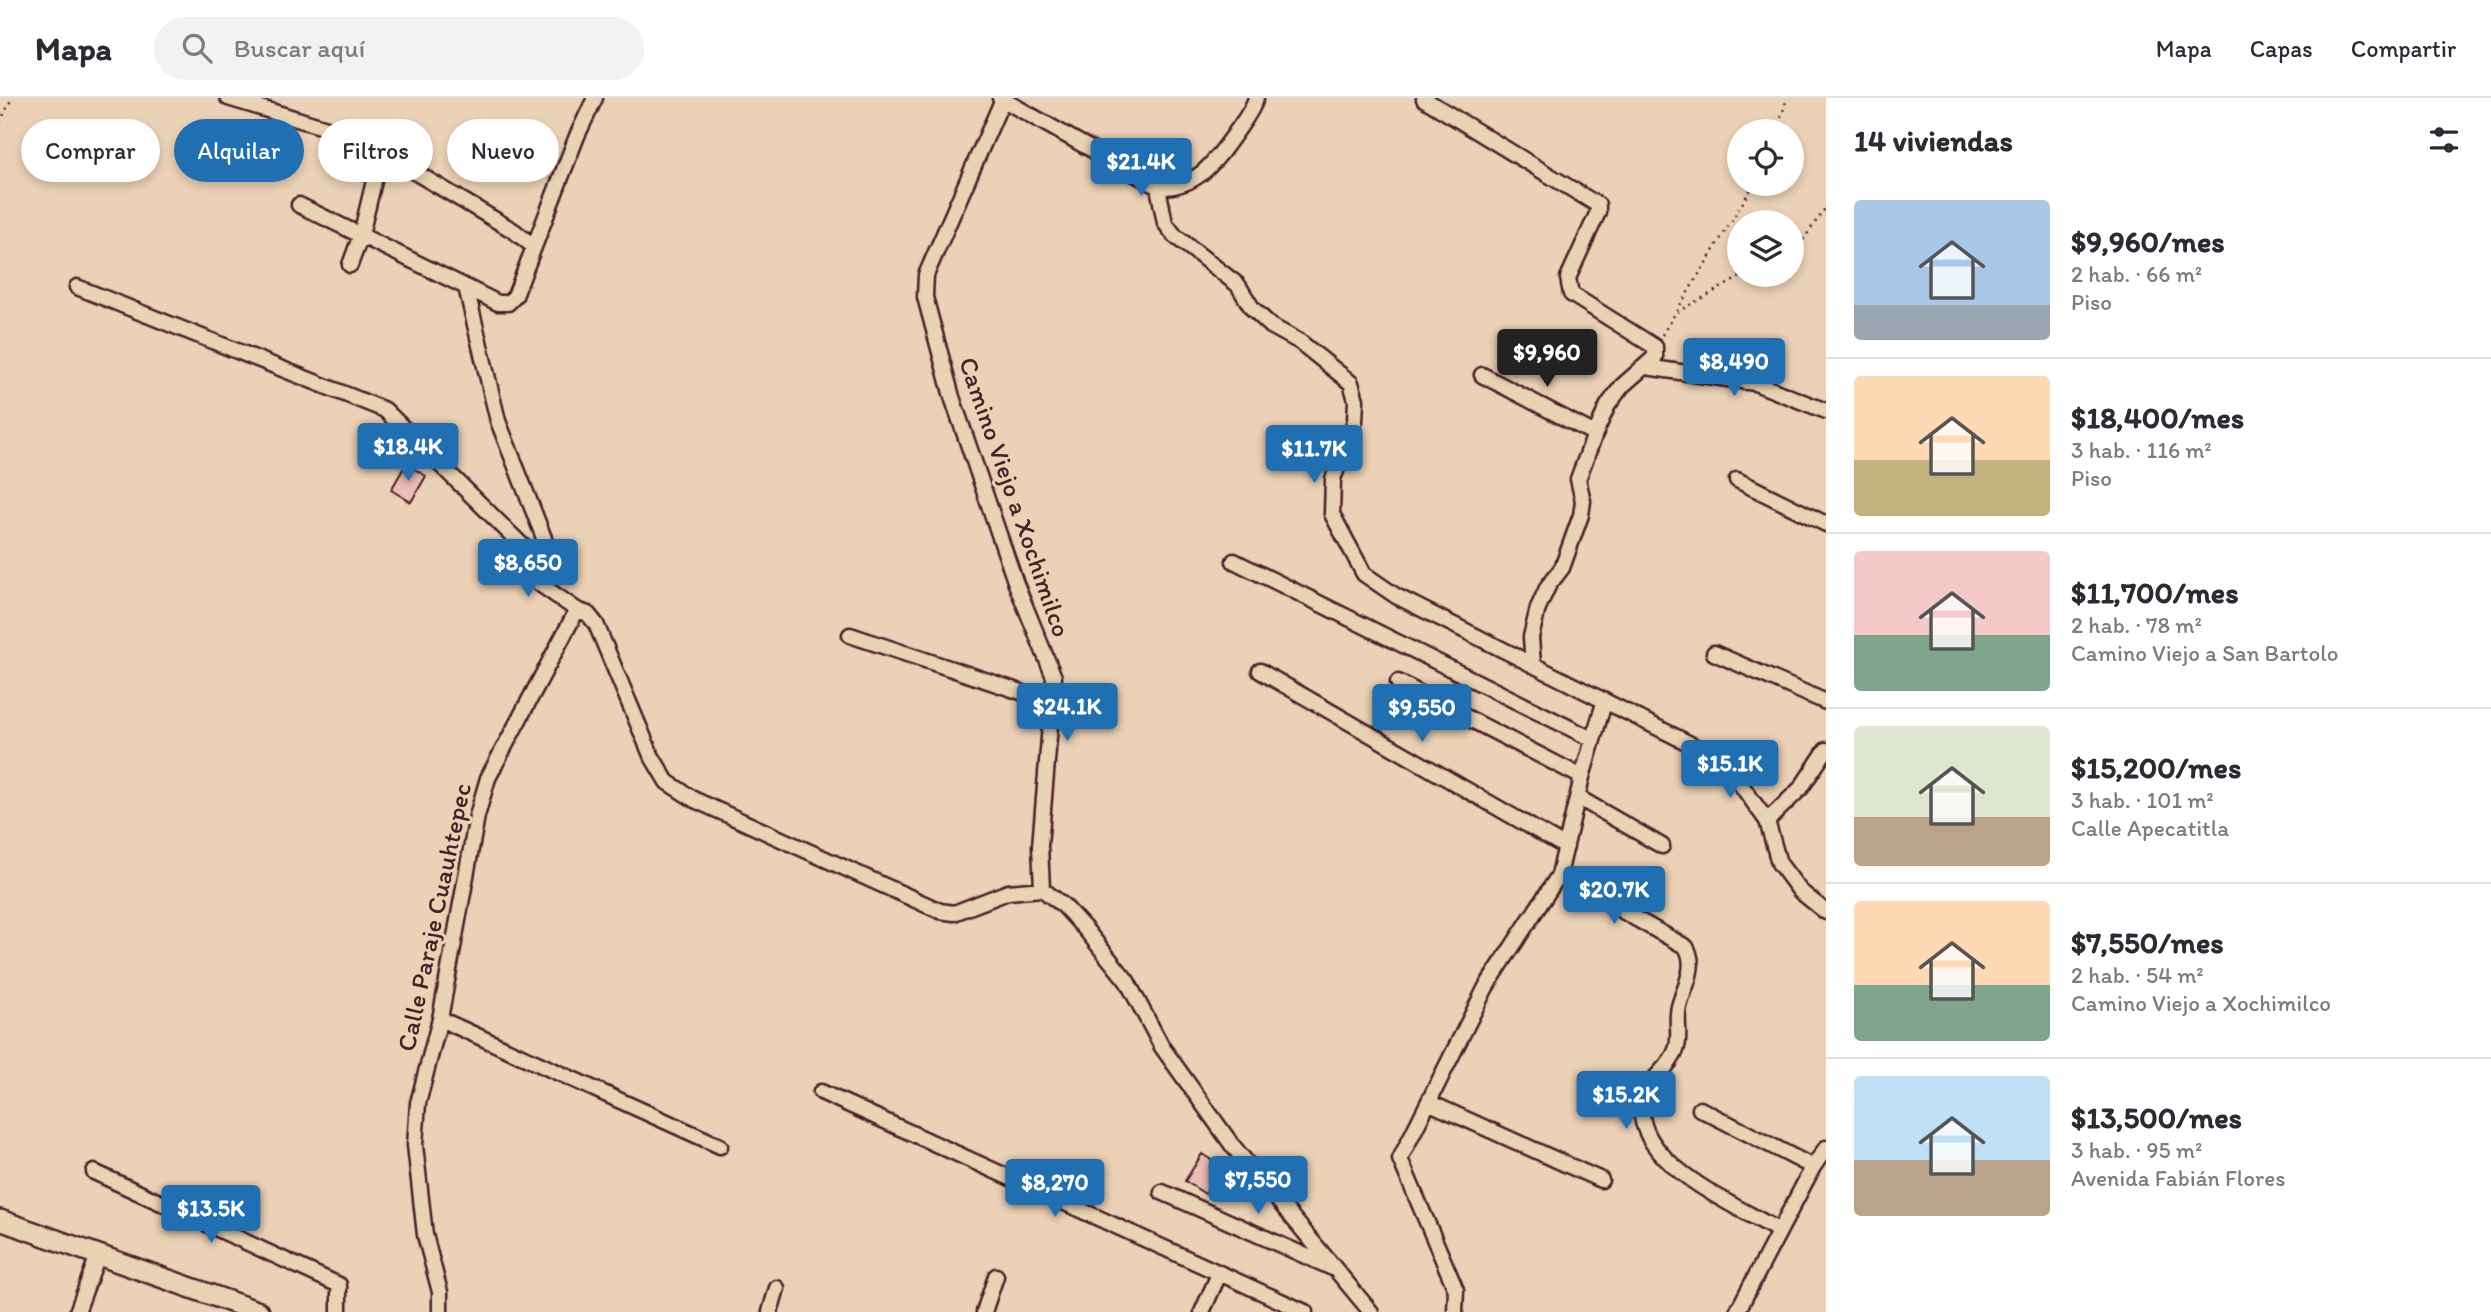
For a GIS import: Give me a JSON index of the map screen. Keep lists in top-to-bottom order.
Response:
{
  "streets": {
    "street": ["Camino Viejo a Xochimilco", "Calle Paraje Cuauhtepec"]
  },
  "page": {
    "header": "Mapa",
    "search": "Buscar aquí",
    "nav": ["Mapa", "Capas", "Compartir"],
    "heading": "14 viviendas",
    "chip": [
      "Comprar",
      "Alquilar",
      "Filtros",
      "Nuevo"
    ],
    "price": [
      "$21.4K",
      "$9,960",
      "$8,490",
      "$18.4K",
      "$11.7K",
      "$8,650",
      "$24.1K",
      "$9,550",
      "$15.1K",
      "$20.7K",
      "$15.2K",
      "$7,550",
      "$8,270",
      "$13.5K"
    ],
    "list": [
      {
        "name": "$9,960/mes",
        "note": "2 hab. · 66 m² · Piso"
      },
      {
        "name": "$18,400/mes",
        "note": "3 hab. · 116 m² · Piso"
      },
      {
        "name": "$11,700/mes",
        "note": "2 hab. · 78 m² · Camino Viejo a San Bartolo"
      },
      {
        "name": "$15,200/mes",
        "note": "3 hab. · 101 m² · Calle Apecatitla"
      },
      {
        "name": "$7,550/mes",
        "note": "2 hab. · 54 m² · Camino Viejo a Xochimilco"
      },
      {
        "name": "$13,500/mes",
        "note": "3 hab. · 95 m² · Avenida Fabián Flores"
      }
    ]
  }
}
